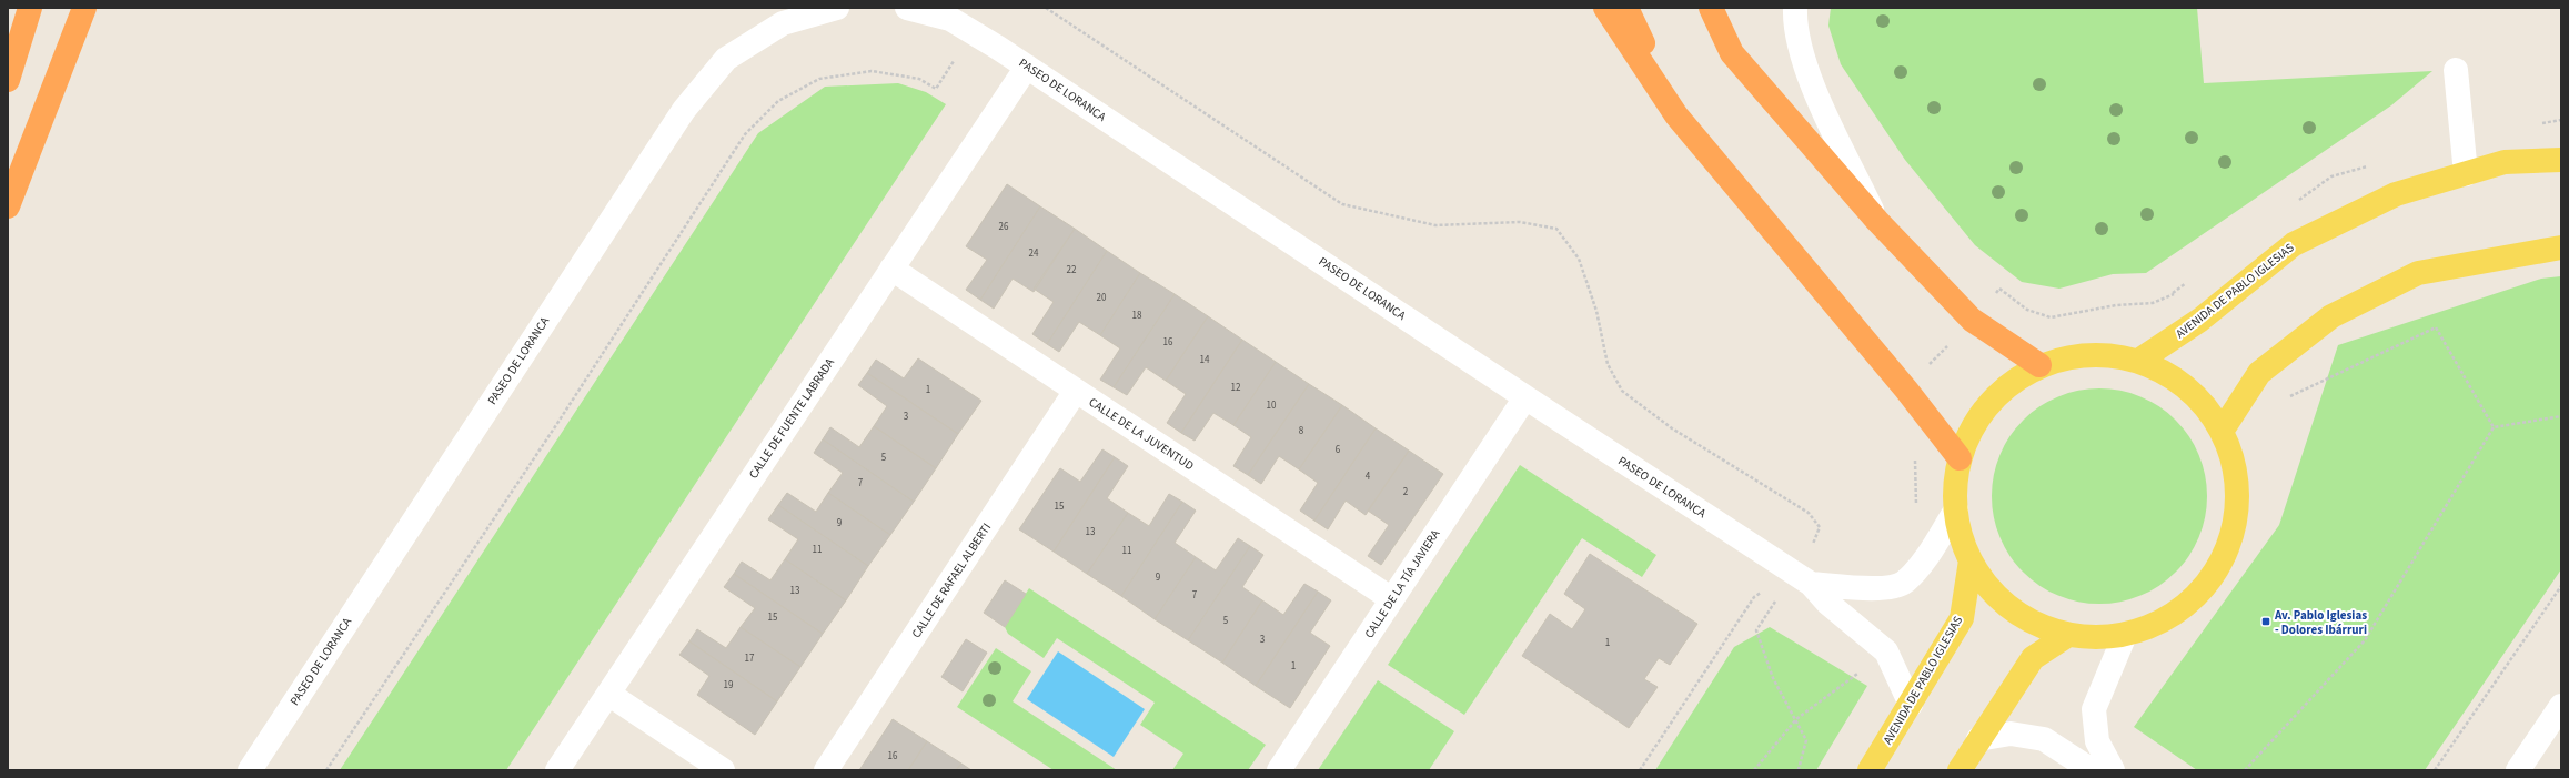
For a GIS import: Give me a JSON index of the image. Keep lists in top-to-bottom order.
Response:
{
  "streets": {
    "main road": ["AVENIDA DE PABLO IGLESIAS"],
    "street": [
      "PASEO DE LORANCA",
      "CALLE DE FUENTE LABRADA",
      "CALLE DE LA JUVENTUD",
      "CALLE DE RAFAEL ALBERTI",
      "CALLE DE LA TÍA JAVIERA"
    ]
  },
  "crossings": [
    ["PASEO DE LORANCA", "AVENIDA DE PABLO IGLESIAS"],
    ["PASEO DE LORANCA", "CALLE DE FUENTE LABRADA"],
    ["PASEO DE LORANCA", "CALLE DE LA TÍA JAVIERA"],
    ["CALLE DE FUENTE LABRADA", "CALLE DE LA JUVENTUD"],
    ["CALLE DE LA JUVENTUD", "CALLE DE RAFAEL ALBERTI"],
    ["CALLE DE LA JUVENTUD", "CALLE DE LA TÍA JAVIERA"]
  ],
  "places": {
    "transit": ["Av. Pablo Iglesias - Dolores Ibárruri"]
  },
  "house_numbers": [
    "26",
    "24",
    "22",
    "20",
    "18",
    "16",
    "14",
    "12",
    "1",
    "10",
    "3",
    "8",
    "6",
    "5",
    "4",
    "7",
    "2",
    "15",
    "9",
    "13",
    "11",
    "11",
    "9",
    "13",
    "7",
    "15",
    "5",
    "3",
    "1",
    "17",
    "1",
    "19",
    "16"
  ]
}
